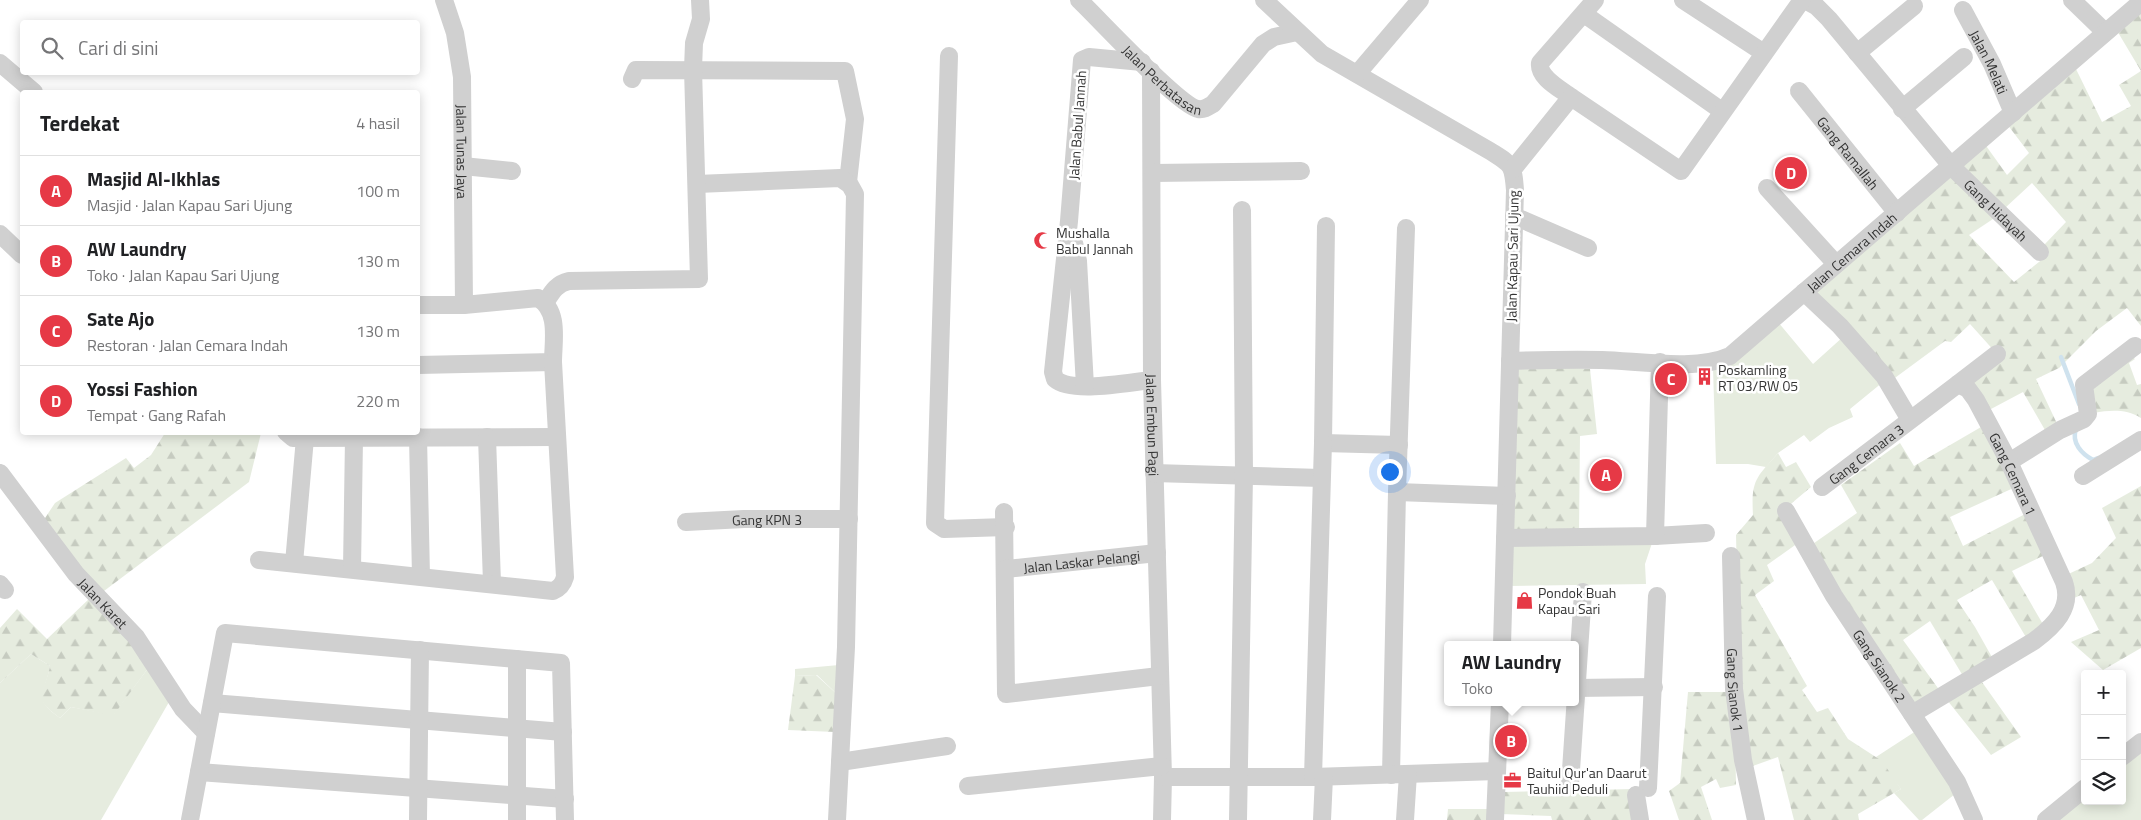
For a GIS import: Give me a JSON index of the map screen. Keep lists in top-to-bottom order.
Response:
{
  "streets": {
    "street": [
      "Jalan Melati",
      "Jalan Perbatasan",
      "Jalan Babul Jannah",
      "Jalan Tunas Jaya",
      "Gang Ramallah",
      "Gang Hidayah",
      "Jalan Cemara Indah",
      "Jalan Kapau Sari Ujung",
      "Jalan Embun Pagi",
      "Gang Cemara 3",
      "Gang Cemara 1",
      "Gang KPN 3",
      "Jalan Laskar Pelangi",
      "Jalan Karet",
      "Gang Sianok 2",
      "Gang Sianok 1"
    ]
  },
  "crossings": [
    ["Jalan Melati", "Jalan Cemara Indah"],
    ["Jalan Perbatasan", "Jalan Babul Jannah"],
    ["Jalan Perbatasan", "Jalan Embun Pagi"],
    ["Jalan Babul Jannah", "Jalan Embun Pagi"],
    ["Gang Ramallah", "Jalan Cemara Indah"],
    ["Gang Hidayah", "Jalan Cemara Indah"],
    ["Jalan Cemara Indah", "Jalan Kapau Sari Ujung"],
    ["Jalan Embun Pagi", "Jalan Laskar Pelangi"],
    ["Gang Cemara 1", "Gang Sianok 2"]
  ],
  "places": {
    "mosque": ["Mushalla Babul Jannah"],
    "building": ["Poskamling RT 03/RW 05"],
    "shop": ["Pondok Buah Kapau Sari"],
    "office": ["Baitul Qur'an Daarut Tauhiid Peduli"]
  },
  "page": {
    "search": "Cari di sini",
    "heading": ["Terdekat", "4 hasil"],
    "pins": [
      "D",
      "C",
      "A",
      "B"
    ],
    "list": [
      {
        "mark": "A",
        "name": "Masjid Al-Ikhlas",
        "note": "Masjid · Jalan Kapau Sari Ujung",
        "value": "100 m"
      },
      {
        "mark": "B",
        "name": "AW Laundry",
        "note": "Toko · Jalan Kapau Sari Ujung",
        "value": "130 m"
      },
      {
        "mark": "C",
        "name": "Sate Ajo",
        "note": "Restoran · Jalan Cemara Indah",
        "value": "130 m"
      },
      {
        "mark": "D",
        "name": "Yossi Fashion",
        "note": "Tempat · Gang Rafah",
        "value": "220 m"
      }
    ],
    "popup": ["AW Laundry", "Toko"],
    "map_buttons": ["+", "−"]
  }
}
